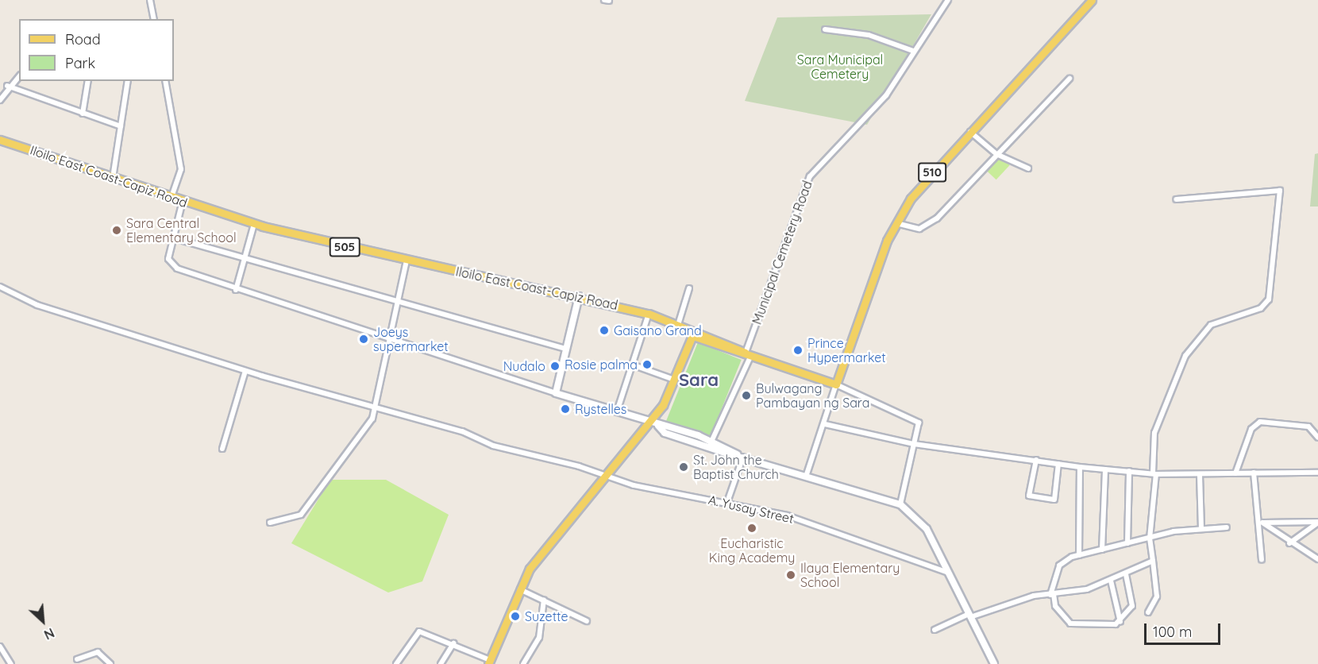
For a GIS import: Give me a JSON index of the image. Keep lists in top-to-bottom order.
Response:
{
  "streets": {
    "main road": ["510", "Iloilo East Coast-Capiz Road", "505"],
    "street": ["Municipal Cemetery Road", "A. Yusay Street"]
  },
  "crossings": [
    ["510", "Iloilo East Coast-Capiz Road"],
    ["Iloilo East Coast-Capiz Road", "Municipal Cemetery Road"]
  ],
  "districts": ["Sara"],
  "parks": ["Sara Municipal Cemetery"],
  "places": [
    "Sara Central Elementary School",
    "Gaisano Grand",
    "Joeys supermarket",
    "Prince Hypermarket",
    "Rosie palma",
    "Nudalo",
    "Bulwagang Pambayan ng Sara",
    "Rystelles",
    "St. John the Baptist Church",
    "Eucharistic King Academy",
    "Ilaya Elementary School",
    "Suzette"
  ],
  "legend": ["Road", "Park"],
  "scale_bar": "100 m",
  "north": "bottom right"
}
